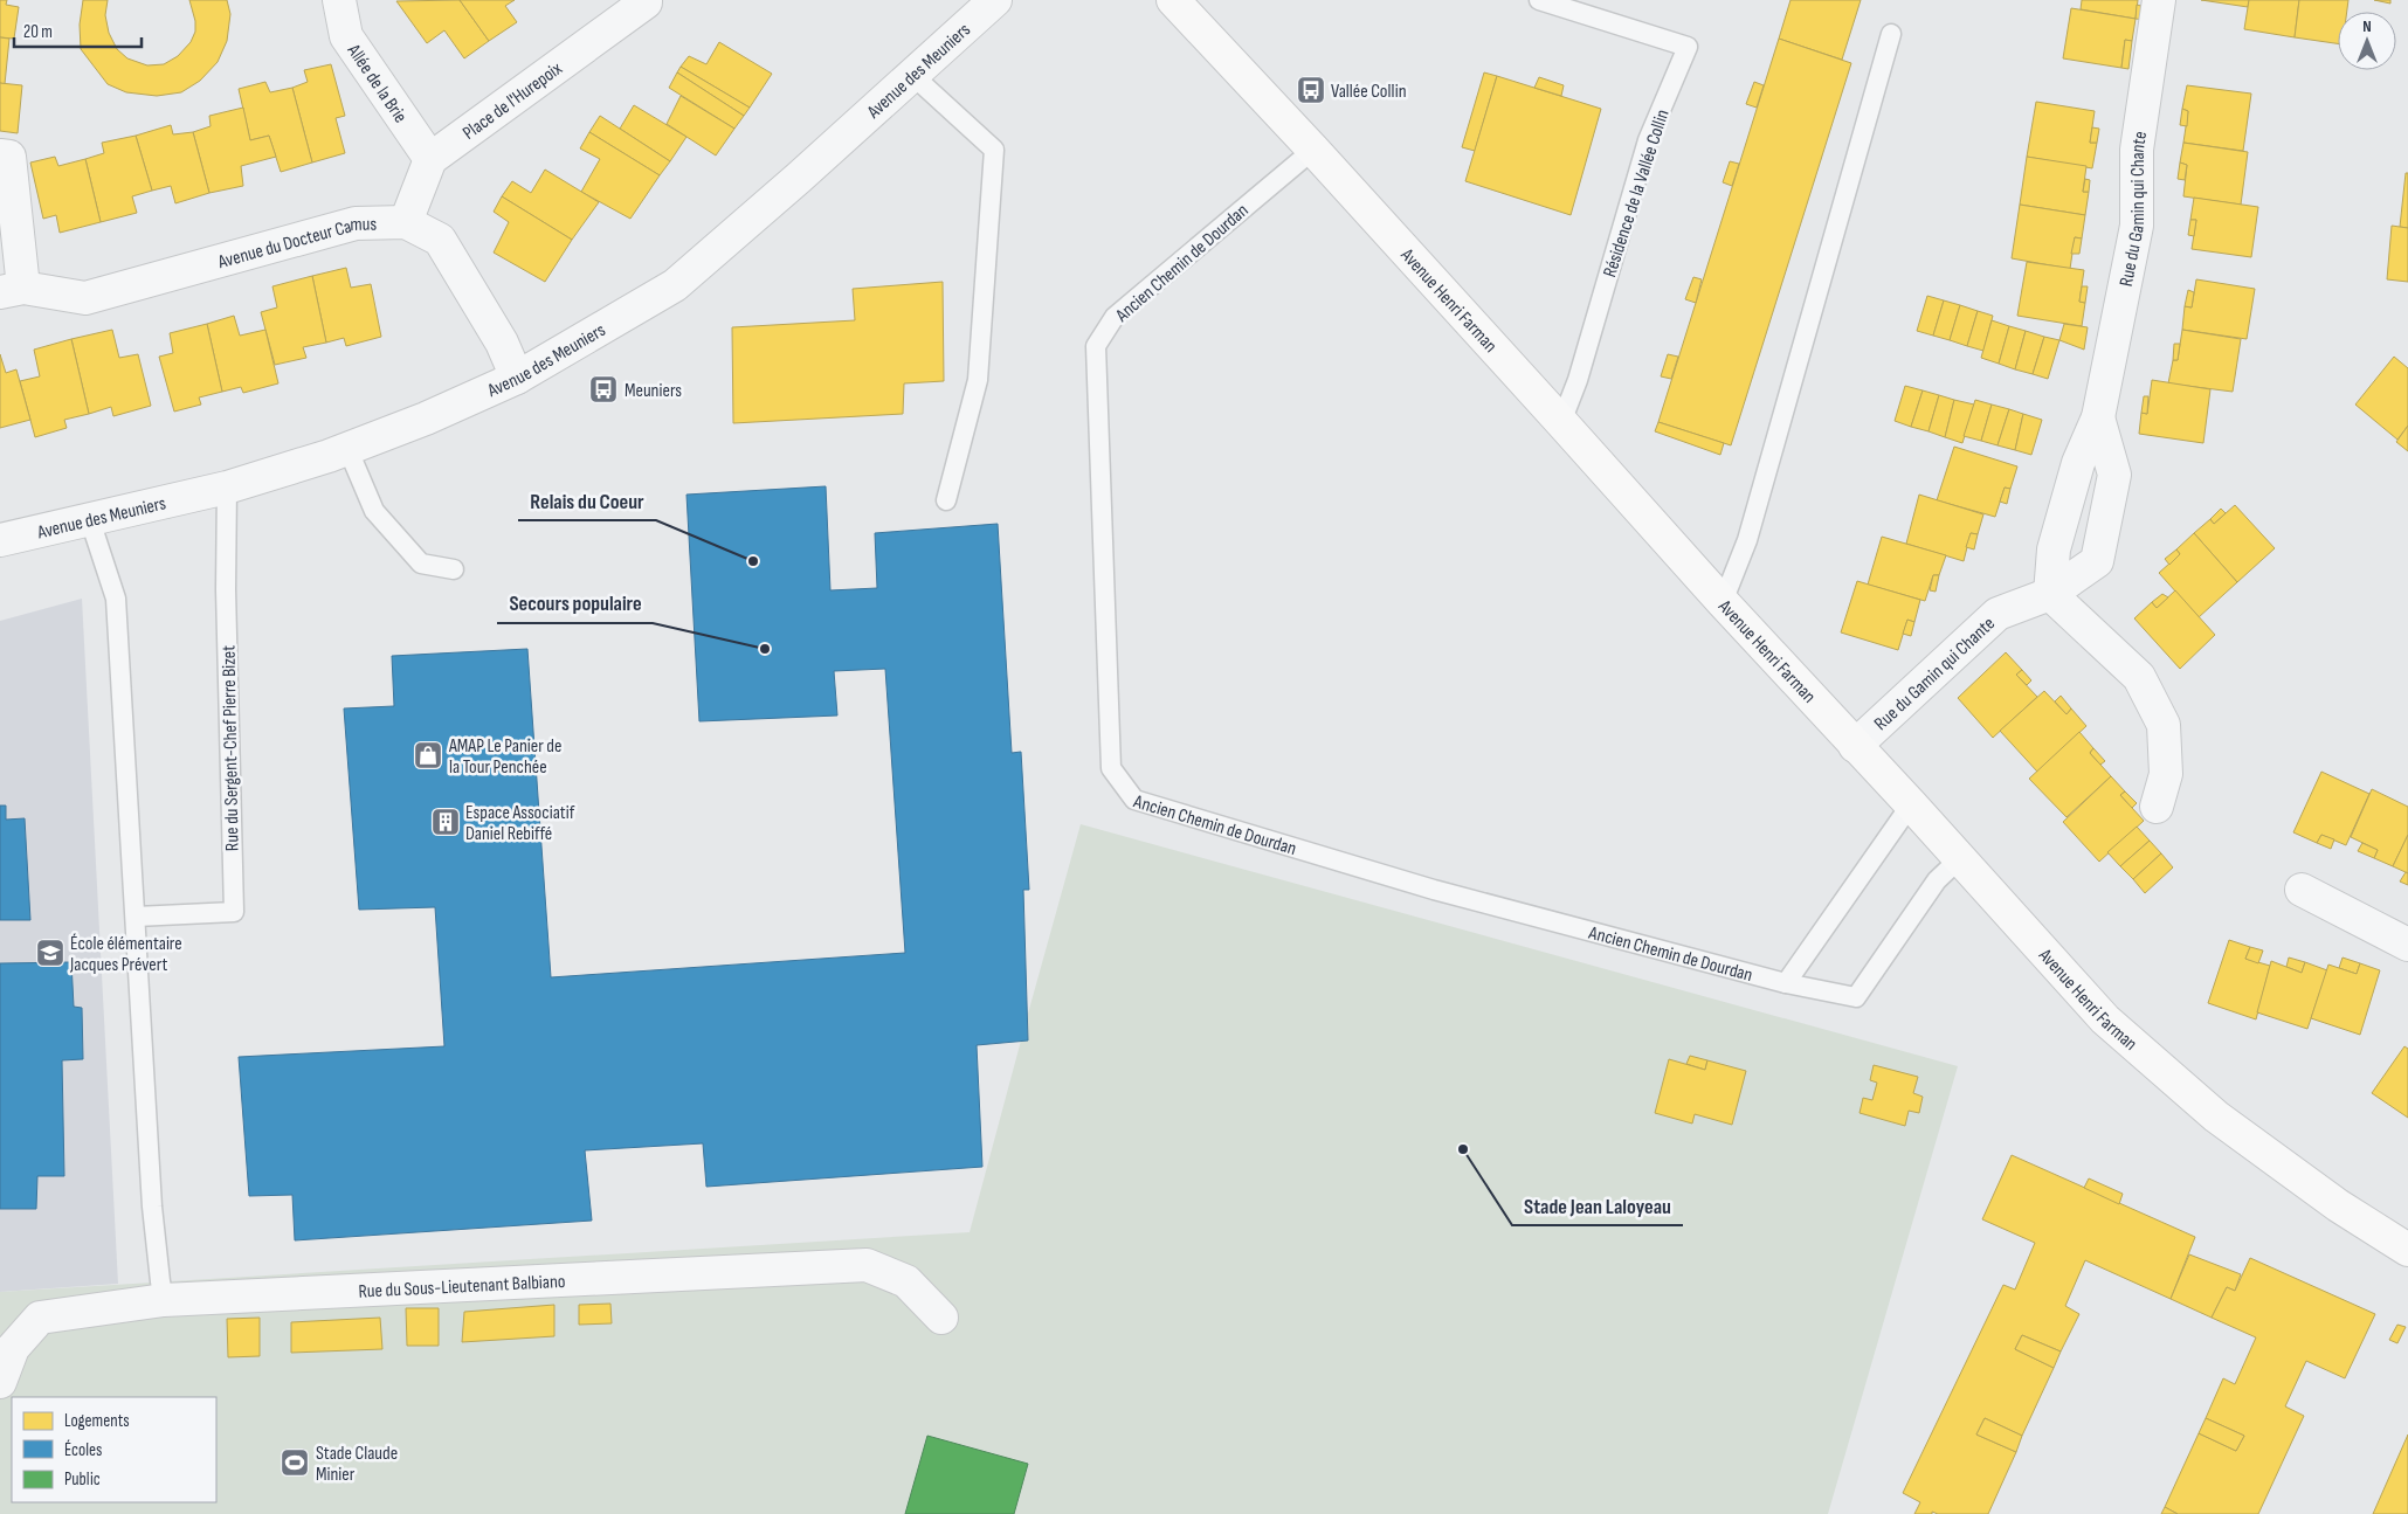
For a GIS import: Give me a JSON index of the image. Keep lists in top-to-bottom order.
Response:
{
  "streets": {
    "street": [
      "Avenue des Meuniers",
      "Allée de la Brie",
      "Place de l'Hurepoix",
      "Rue du Gamin qui Chante",
      "Avenue du Docteur Camus",
      "Avenue Henri Farman",
      "Rue du Sous-Lieutenant Balbiano"
    ],
    "lane": ["Résidence de la Vallée Collin", "Ancien Chemin de Dourdan", "Rue du Sergent-Chef Pierre Bizet"]
  },
  "crossings": [
    ["Avenue des Meuniers", "Avenue du Docteur Camus"],
    ["Avenue des Meuniers", "Rue du Sergent-Chef Pierre Bizet"],
    ["Allée de la Brie", "Place de l'Hurepoix"],
    ["Résidence de la Vallée Collin", "Avenue Henri Farman"],
    ["Rue du Gamin qui Chante", "Avenue Henri Farman"],
    ["Ancien Chemin de Dourdan", "Avenue Henri Farman"]
  ],
  "places": {
    "bus stop": ["Vallée Collin", "Meuniers"],
    "other": ["Relais du Coeur", "Secours populaire", "Stade Jean Laloyeau"],
    "shop": ["AMAP Le Panier de la Tour Penchée"],
    "building": ["Espace Associatif Daniel Rebiffé"],
    "school or university": ["École élémentaire Jacques Prévert"],
    "sports": ["Stade Claude Minier"]
  },
  "legend": ["Logements", "Écoles", "Public"],
  "scale_bar": "20 m",
  "north": "top"
}
